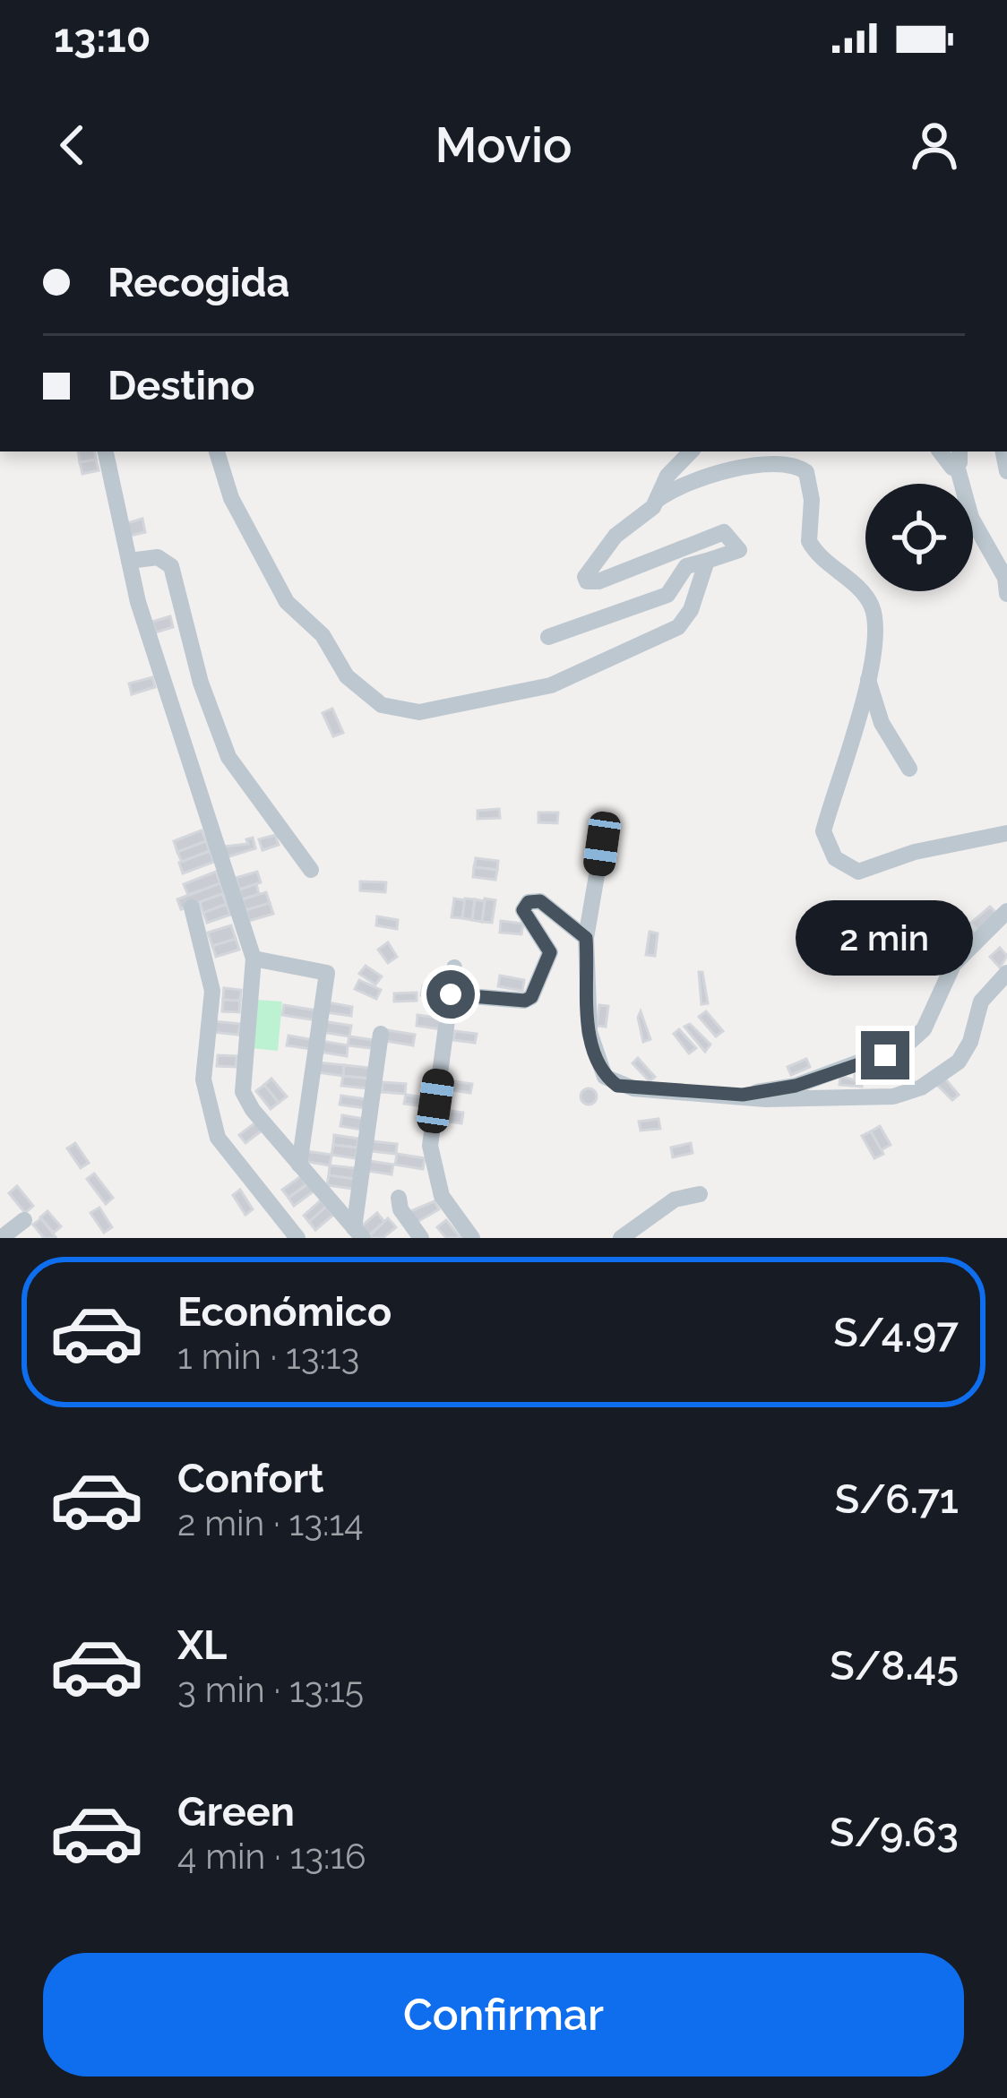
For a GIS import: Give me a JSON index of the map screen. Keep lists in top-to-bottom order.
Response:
{
  "page": {
    "status": "13:10",
    "header": "Movio",
    "banner": ["Recogida", "Destino"],
    "bubble": "2 min",
    "list": [
      {
        "name": "Económico",
        "note": "1 min · 13:13",
        "value": "S/4.97"
      },
      {
        "name": "Confort",
        "note": "2 min · 13:14",
        "value": "S/6.71"
      },
      {
        "name": "XL",
        "note": "3 min · 13:15",
        "value": "S/8.45"
      },
      {
        "name": "Green",
        "note": "4 min · 13:16",
        "value": "S/9.63"
      }
    ],
    "buttons": "Confirmar"
  }
}
